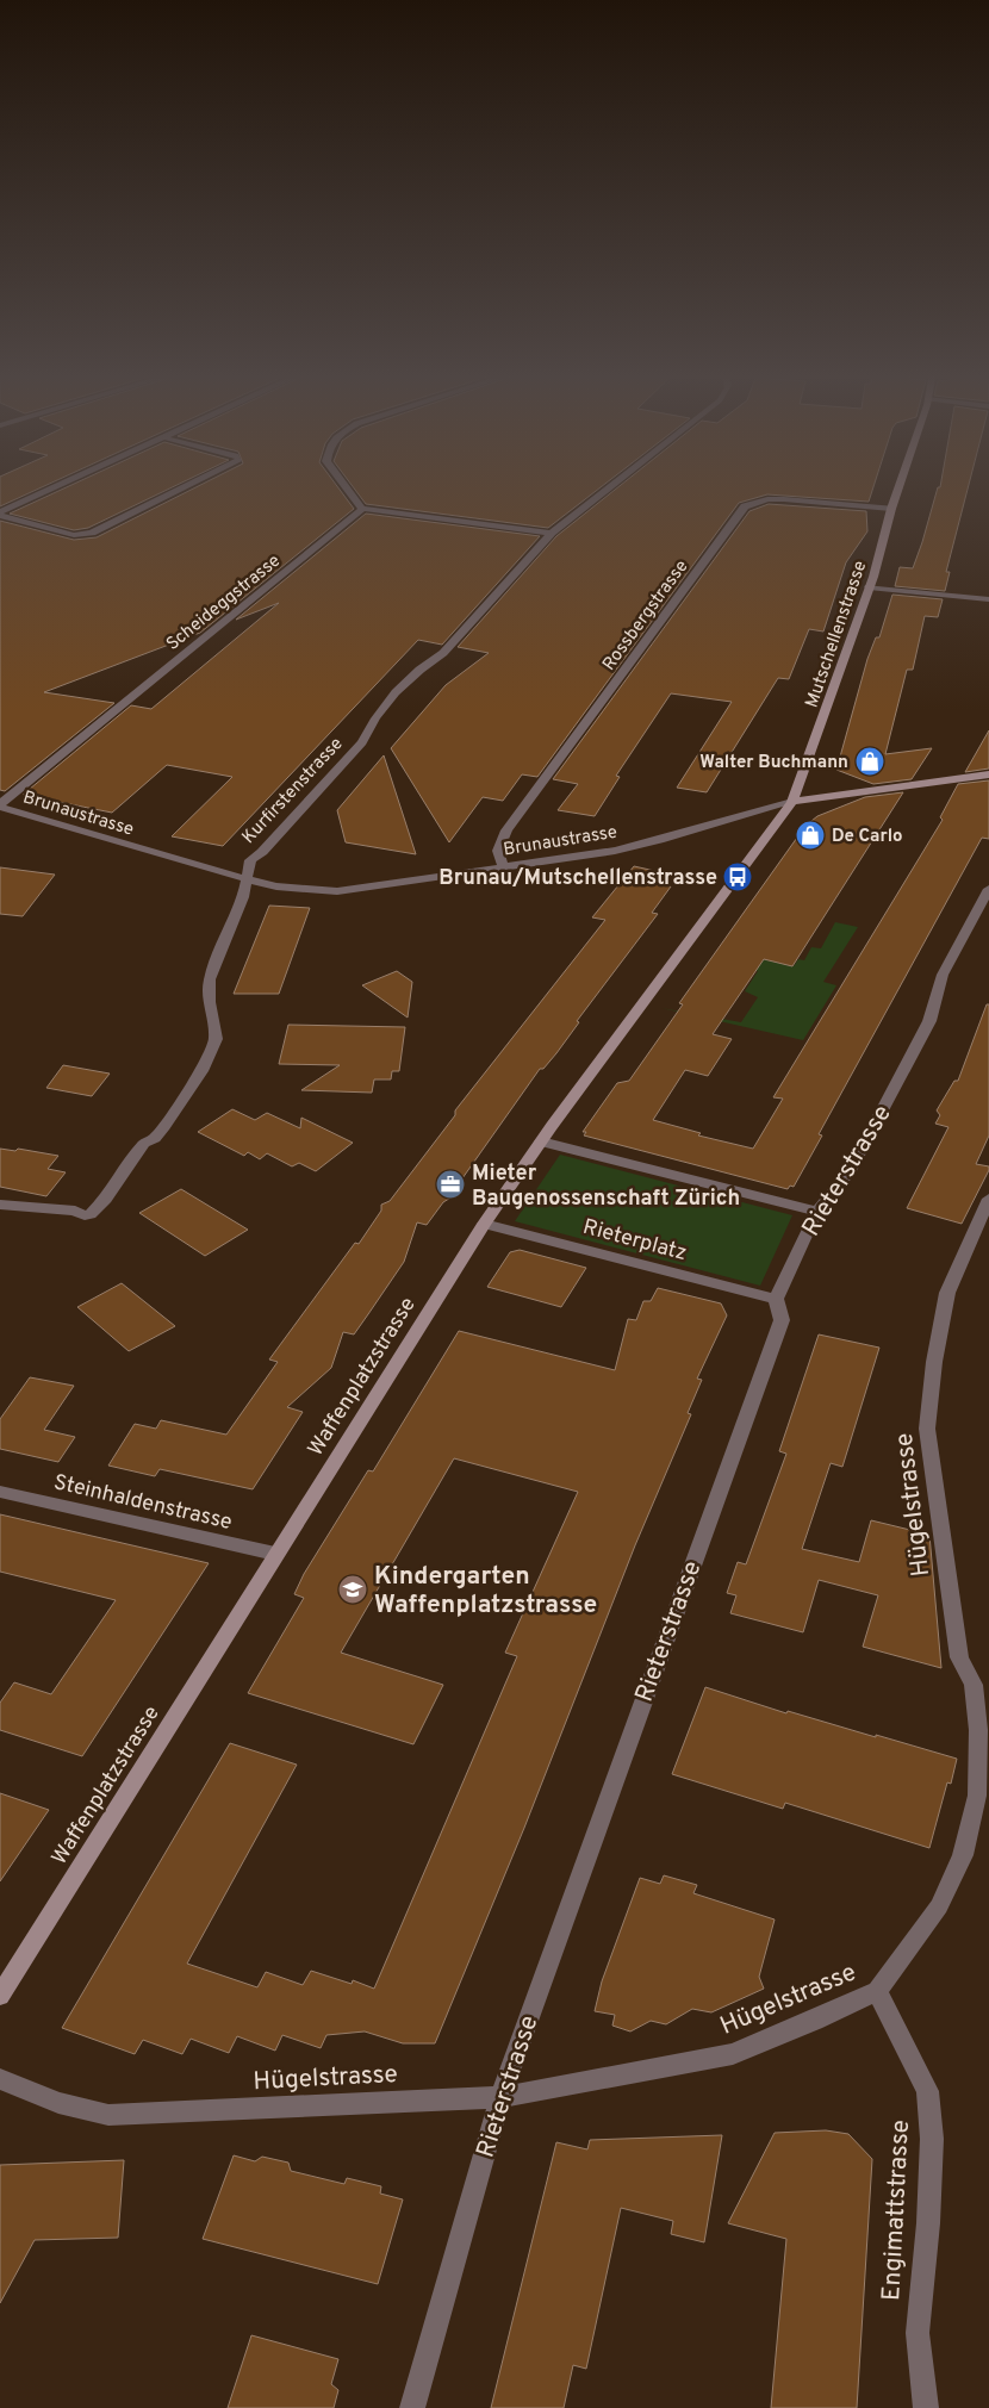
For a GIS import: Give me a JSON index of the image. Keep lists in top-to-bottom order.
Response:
{
  "streets": {
    "street": [
      "Scheideggstrasse",
      "Rossbergstrasse",
      "Mutschellenstrasse",
      "Kurfirstenstrasse",
      "Brunaustrasse",
      "Rieterstrasse",
      "Rieterplatz",
      "Waffenplatzstrasse",
      "Steinhaldenstrasse",
      "Hügelstrasse",
      "Engimattstrasse"
    ]
  },
  "crossings": [
    ["Scheideggstrasse", "Brunaustrasse"],
    ["Rossbergstrasse", "Mutschellenstrasse"],
    ["Rossbergstrasse", "Brunaustrasse"],
    ["Mutschellenstrasse", "Brunaustrasse"],
    ["Mutschellenstrasse", "Waffenplatzstrasse"],
    ["Kurfirstenstrasse", "Brunaustrasse"],
    ["Brunaustrasse", "Waffenplatzstrasse"],
    ["Rieterstrasse", "Rieterplatz"],
    ["Rieterstrasse", "Hügelstrasse"],
    ["Rieterplatz", "Waffenplatzstrasse"],
    ["Waffenplatzstrasse", "Steinhaldenstrasse"],
    ["Hügelstrasse", "Engimattstrasse"]
  ],
  "places": {
    "shop": ["Walter Buchmann", "De Carlo"],
    "bus stop": ["Brunau/Mutschellenstrasse"],
    "office": ["Mieter Baugenossenschaft Zürich"],
    "school or university": ["Kindergarten Waffenplatzstrasse"]
  }
}
